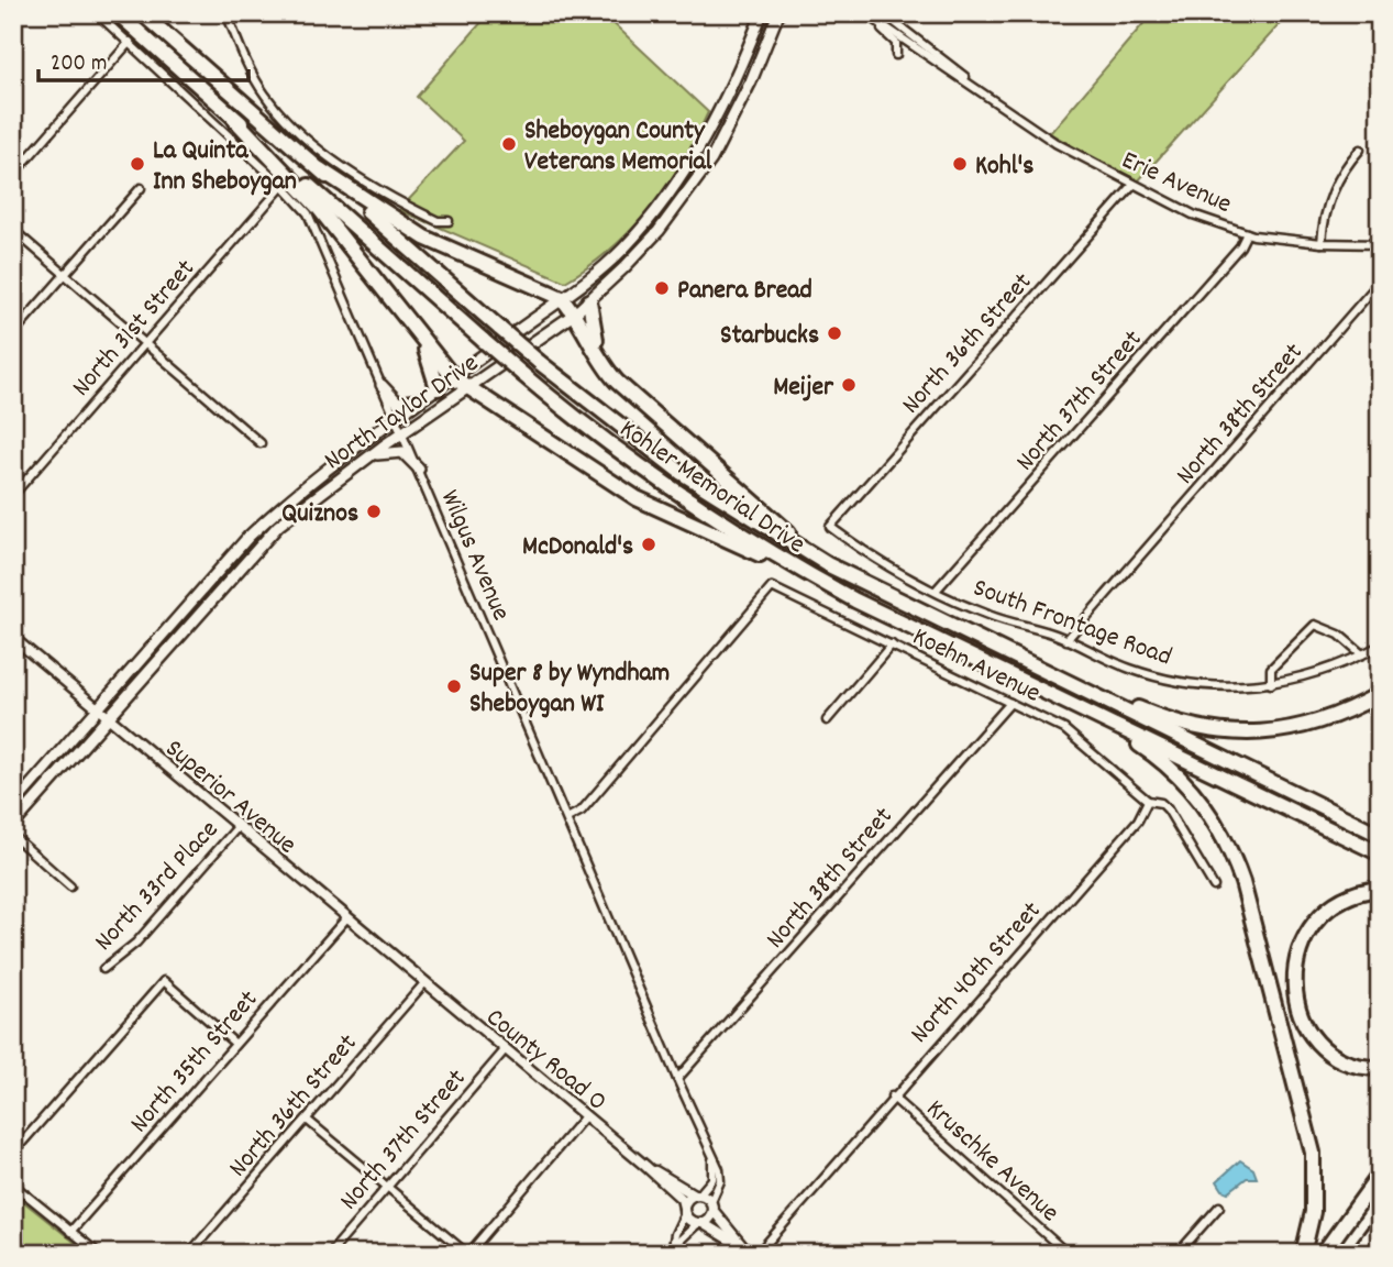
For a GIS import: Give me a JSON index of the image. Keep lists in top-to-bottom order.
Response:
{
  "streets": {
    "highway": ["Kohler Memorial Drive"],
    "main road": ["North Taylor Drive"],
    "street": [
      "Erie Avenue",
      "North 31st Street",
      "North 36th Street",
      "North 37th Street",
      "North 38th Street",
      "Wilgus Avenue",
      "South Frontage Road",
      "Koehn Avenue",
      "Superior Avenue",
      "North 33rd Place",
      "North 40th Street",
      "County Road O",
      "North 35th Street",
      "Kruschke Avenue"
    ]
  },
  "crossings": [
    ["Erie Avenue", "North 36th Street"],
    ["Erie Avenue", "North 37th Street"],
    ["North 31st Street", "Wilgus Avenue"],
    ["North 36th Street", "South Frontage Road"],
    ["North 36th Street", "Superior Avenue"],
    ["North 36th Street", "County Road O"],
    ["North 37th Street", "South Frontage Road"],
    ["North 37th Street", "County Road O"],
    ["North Taylor Drive", "Wilgus Avenue"],
    ["North Taylor Drive", "Superior Avenue"],
    ["North 38th Street", "Wilgus Avenue"],
    ["North 38th Street", "South Frontage Road"],
    ["North 38th Street", "Koehn Avenue"],
    ["Wilgus Avenue", "Koehn Avenue"],
    ["Wilgus Avenue", "County Road O"],
    ["Koehn Avenue", "North 40th Street"],
    ["Superior Avenue", "North 33rd Place"],
    ["Superior Avenue", "County Road O"],
    ["Superior Avenue", "North 35th Street"],
    ["North 40th Street", "Kruschke Avenue"]
  ],
  "places": [
    "Sheboygan County Veterans Memorial",
    "La Quinta Inn Sheboygan",
    "Kohl's",
    "Panera Bread",
    "Starbucks",
    "Meijer",
    "Quiznos",
    "McDonald's",
    "Super 8 by Wyndham Sheboygan WI"
  ],
  "scale_bar": "200 m"
}
